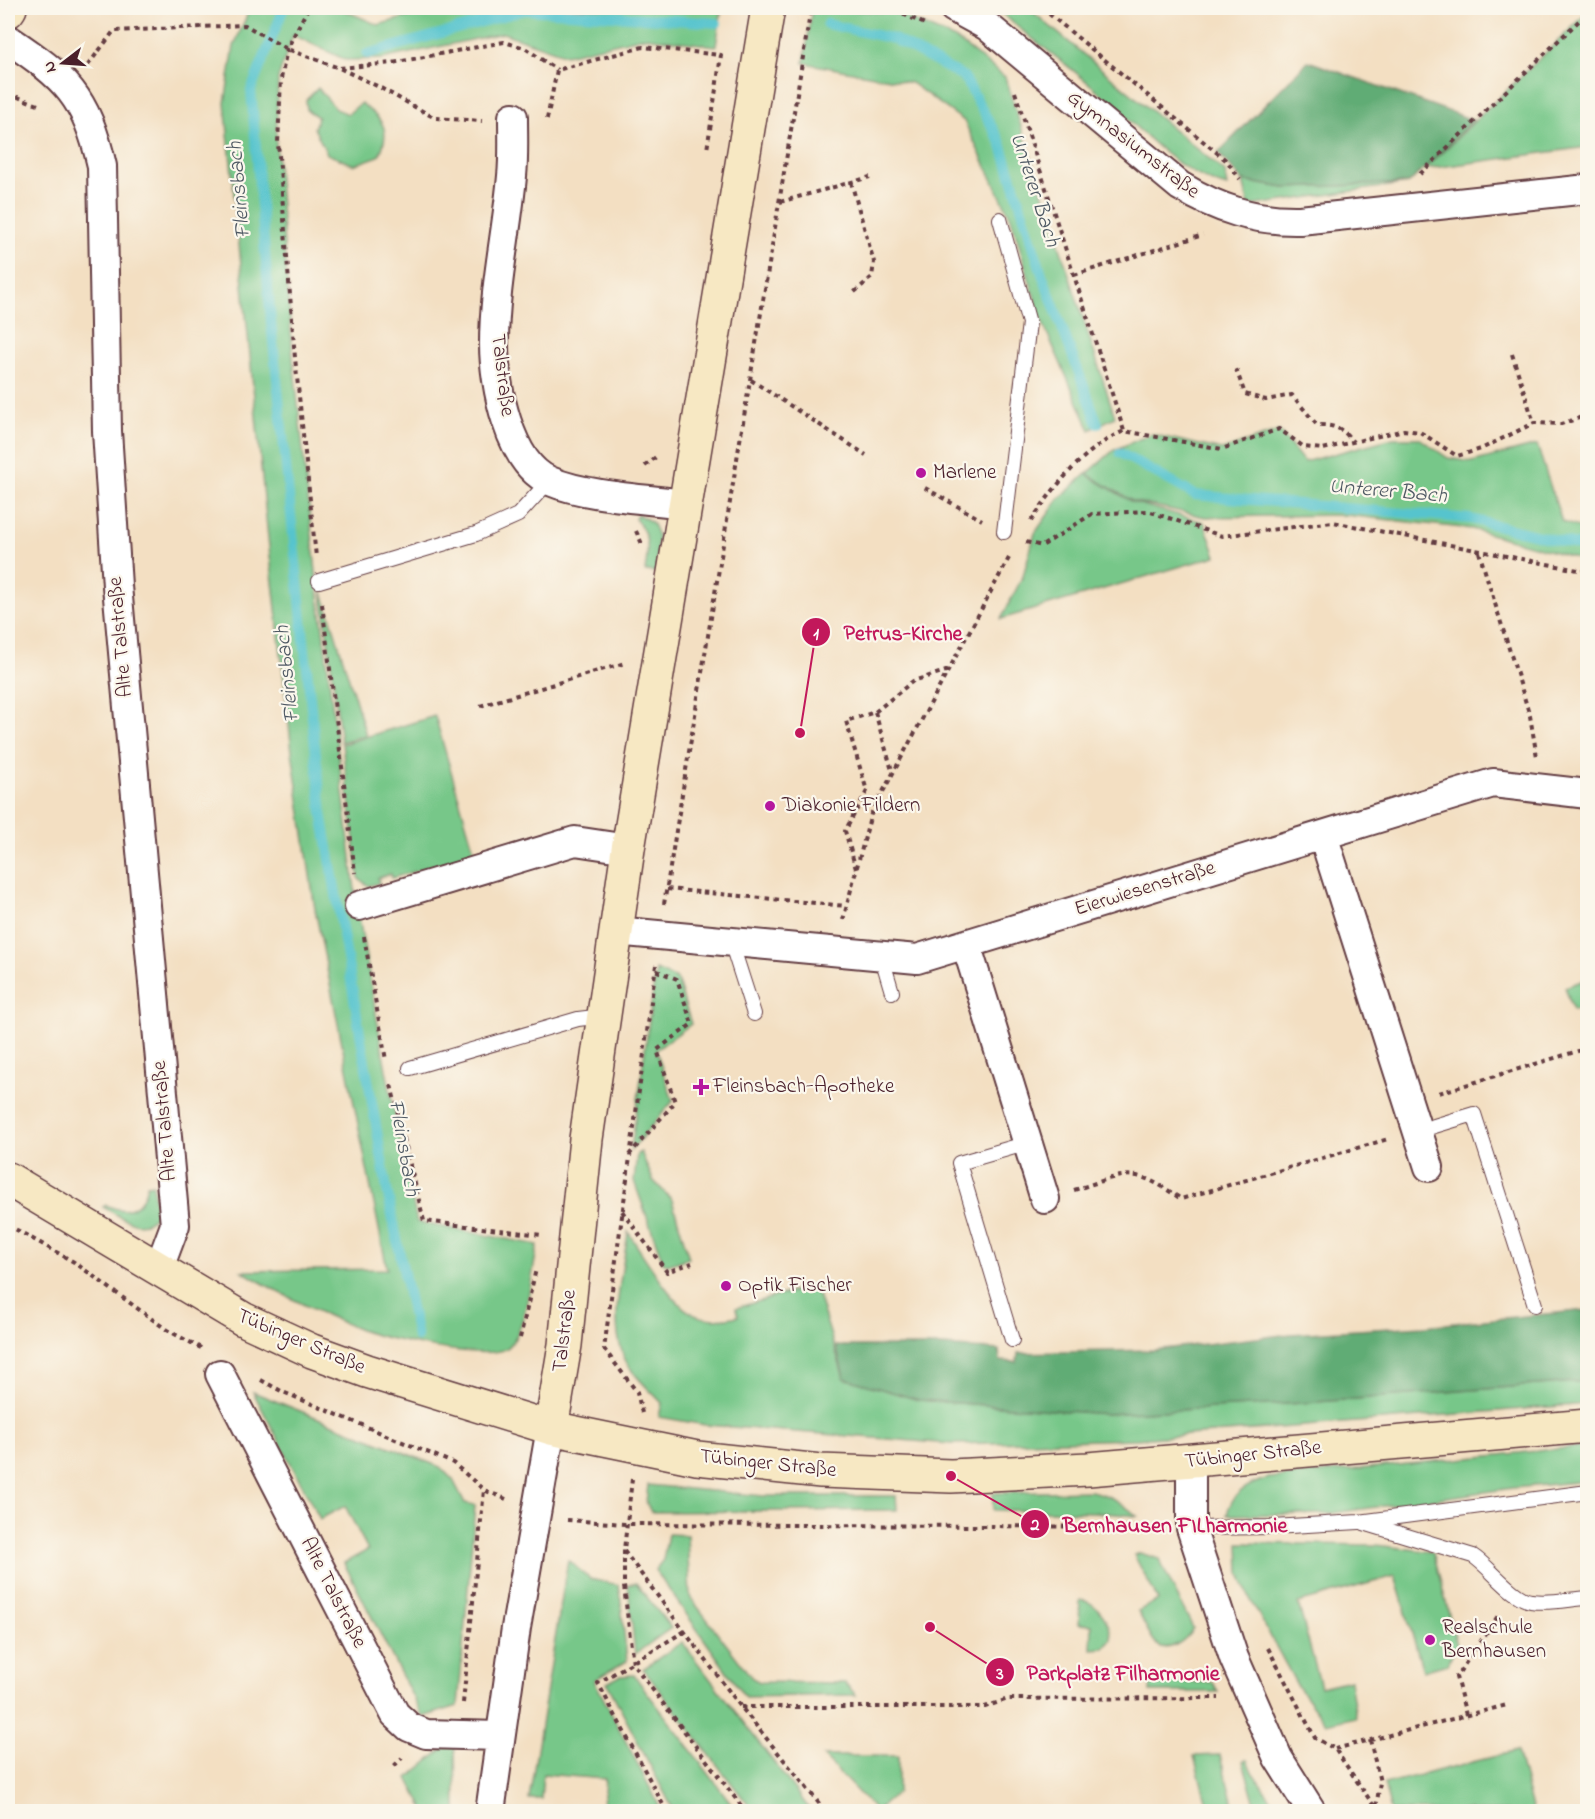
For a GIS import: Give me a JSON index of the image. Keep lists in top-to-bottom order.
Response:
{
  "streets": {
    "main road": ["Talstraße", "Tübinger Straße"],
    "street": ["Gymnasiumstraße", "Alte Talstraße", "Eierwiesenstraße"]
  },
  "crossings": [
    ["Talstraße", "Alte Talstraße"],
    ["Talstraße", "Eierwiesenstraße"],
    ["Talstraße", "Tübinger Straße"],
    ["Alte Talstraße", "Tübinger Straße"]
  ],
  "water": ["Fleinsbach", "Unterer Bach"],
  "places": {
    "other": [
      "Marlene",
      "Petrus-Kirche",
      "Diakonie Fildern",
      "Optik Fischer",
      "Bernhausen FILharmonie",
      "Parkplatz Filharmonie",
      "Realschule Bernhausen"
    ],
    "health": ["Fleinsbach-Apotheke"]
  },
  "north": "left"
}
